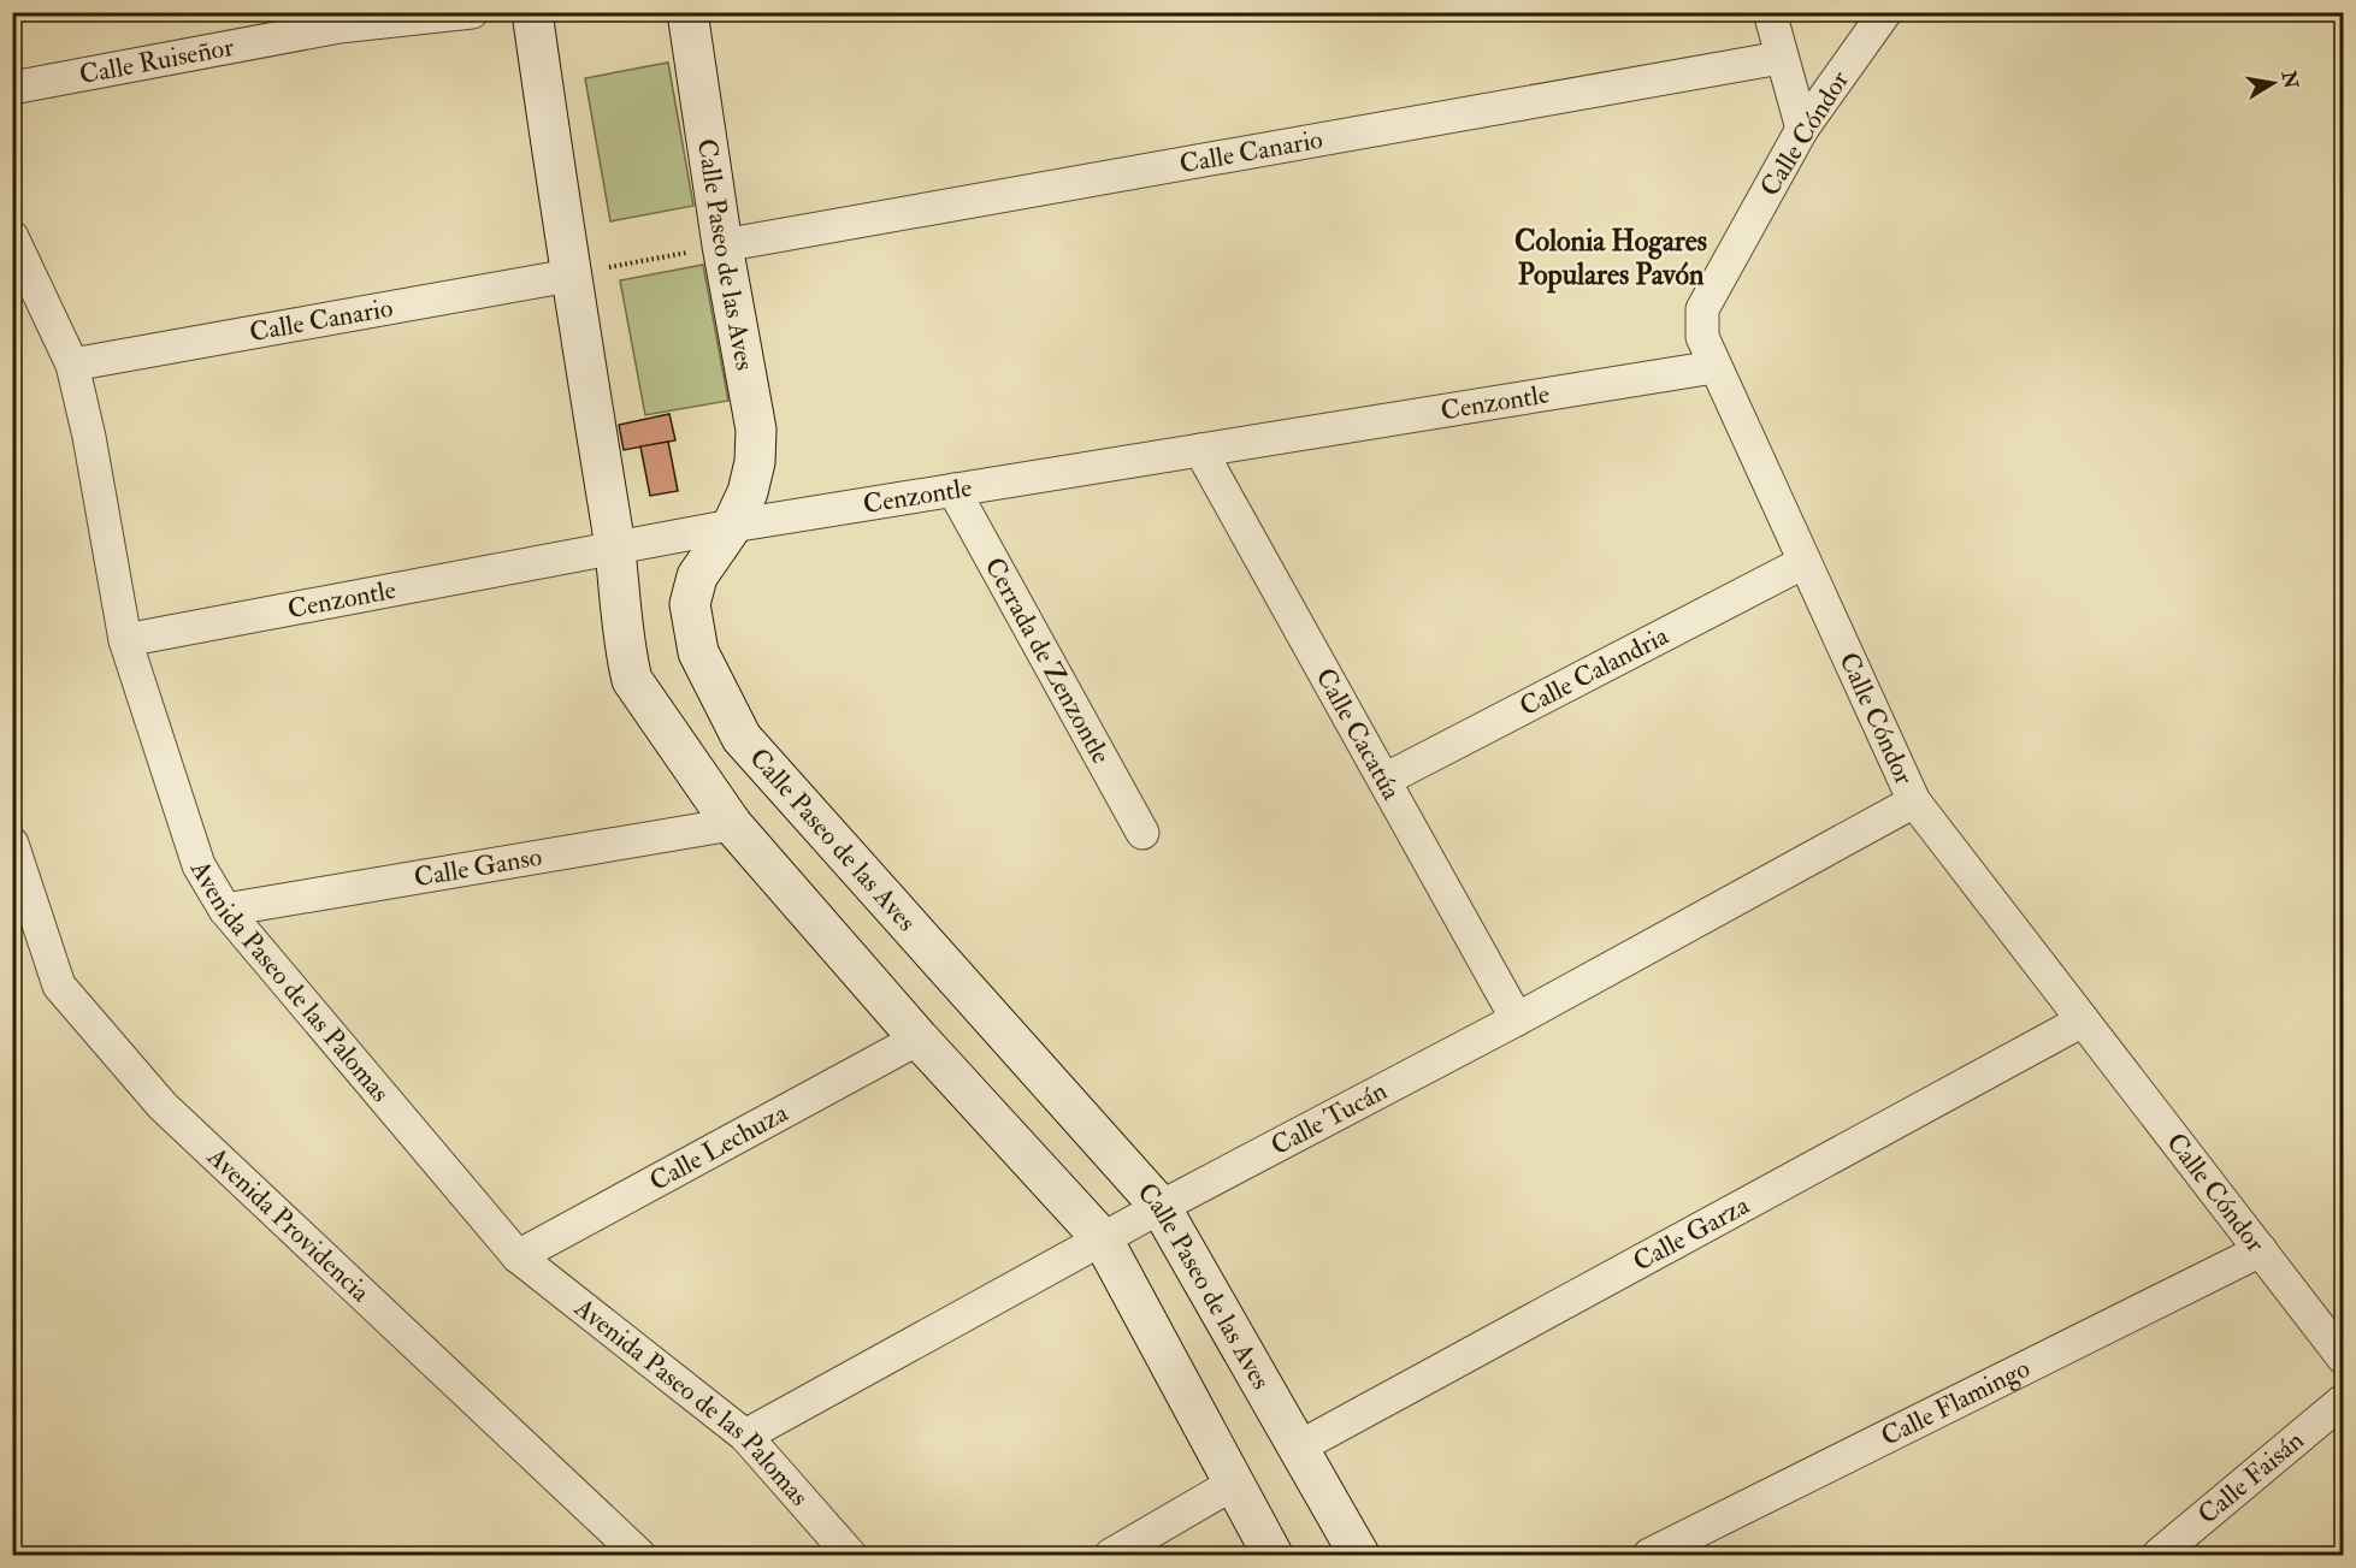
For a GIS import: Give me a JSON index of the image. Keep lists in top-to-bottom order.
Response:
{
  "streets": {
    "street": [
      "Calle Ruiseñor",
      "Calle Cóndor",
      "Calle Canario",
      "Calle Paseo de las Aves",
      "Cenzontle",
      "Cerrada de Zenzontle",
      "Calle Calandria",
      "Calle Cacatúa",
      "Calle Ganso",
      "Avenida Paseo de las Palomas",
      "Calle Tucán",
      "Calle Lechuza",
      "Avenida Providencia",
      "Calle Garza",
      "Calle Flamingo",
      "Calle Faisán"
    ]
  },
  "crossings": [
    ["Calle Cóndor", "Cenzontle"],
    ["Calle Cóndor", "Calle Calandria"],
    ["Calle Cóndor", "Calle Tucán"],
    ["Calle Cóndor", "Calle Garza"],
    ["Calle Cóndor", "Calle Flamingo"],
    ["Calle Canario", "Calle Paseo de las Aves"],
    ["Calle Canario", "Avenida Paseo de las Palomas"],
    ["Calle Paseo de las Aves", "Cenzontle"],
    ["Calle Paseo de las Aves", "Calle Tucán"],
    ["Calle Paseo de las Aves", "Calle Garza"],
    ["Cenzontle", "Cerrada de Zenzontle"],
    ["Cenzontle", "Calle Cacatúa"],
    ["Cenzontle", "Avenida Paseo de las Palomas"],
    ["Calle Calandria", "Calle Cacatúa"],
    ["Calle Cacatúa", "Calle Tucán"],
    ["Calle Ganso", "Avenida Paseo de las Palomas"],
    ["Avenida Paseo de las Palomas", "Calle Tucán"],
    ["Avenida Paseo de las Palomas", "Calle Lechuza"]
  ],
  "districts": ["Colonia Hogares Populares Pavón"],
  "north": "right"
}
